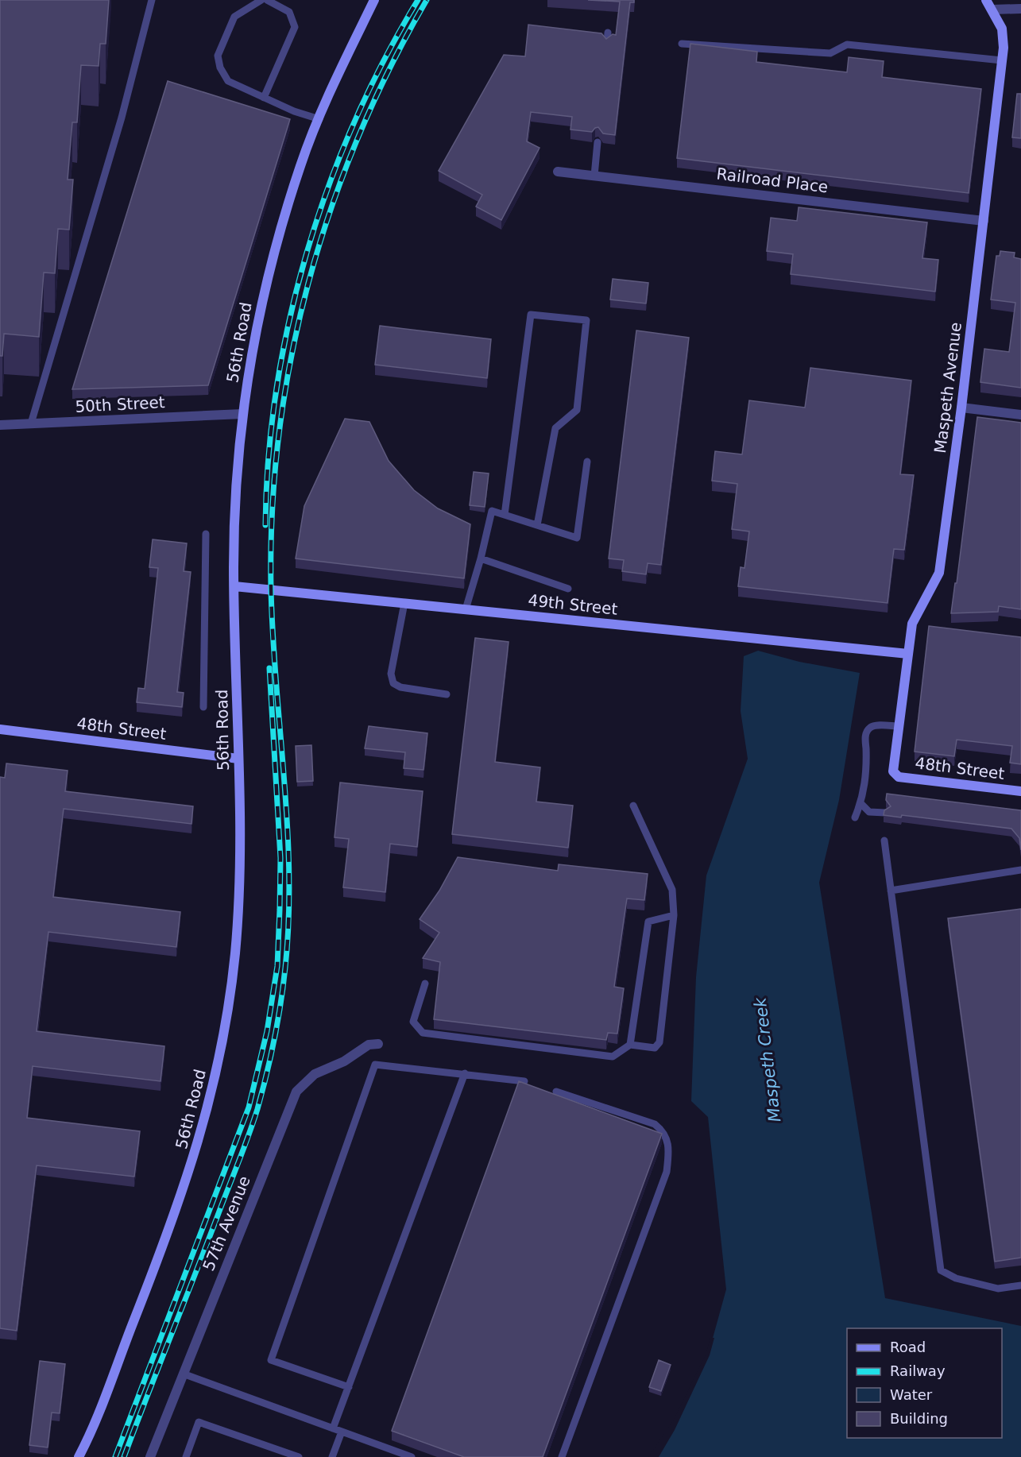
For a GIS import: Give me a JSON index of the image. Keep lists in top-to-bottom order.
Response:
{
  "streets": {
    "main road": [
      "56th Road",
      "Maspeth Avenue",
      "49th Street",
      "48th Street"
    ],
    "street": ["Railroad Place", "50th Street", "57th Avenue"]
  },
  "crossings": [
    ["Railroad Place", "Maspeth Avenue"],
    ["56th Road", "50th Street"],
    ["56th Road", "49th Street"],
    ["56th Road", "48th Street"],
    ["Maspeth Avenue", "49th Street"],
    ["Maspeth Avenue", "48th Street"]
  ],
  "water": ["Maspeth Creek"],
  "legend": [
    "Road",
    "Railway",
    "Water",
    "Building"
  ]
}
